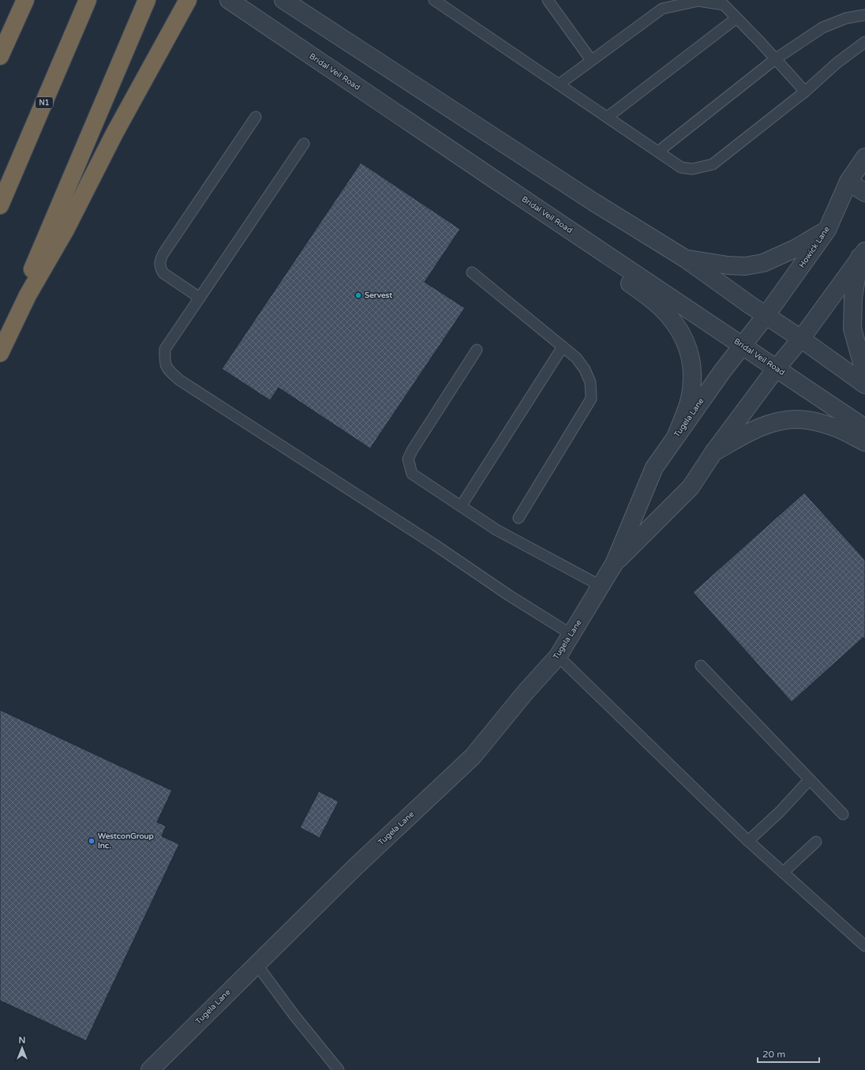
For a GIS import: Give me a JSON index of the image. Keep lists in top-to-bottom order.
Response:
{
  "streets": {
    "highway": ["N1"],
    "street": ["Bridal Veil Road", "Howick Lane", "Tugela Lane"]
  },
  "crossings": [
    ["Bridal Veil Road", "Howick Lane"],
    ["Bridal Veil Road", "Tugela Lane"],
    ["Howick Lane", "Tugela Lane"]
  ],
  "places": ["Servest", "WestconGroup Inc."],
  "scale_bar": "20 m",
  "north": "top"
}
